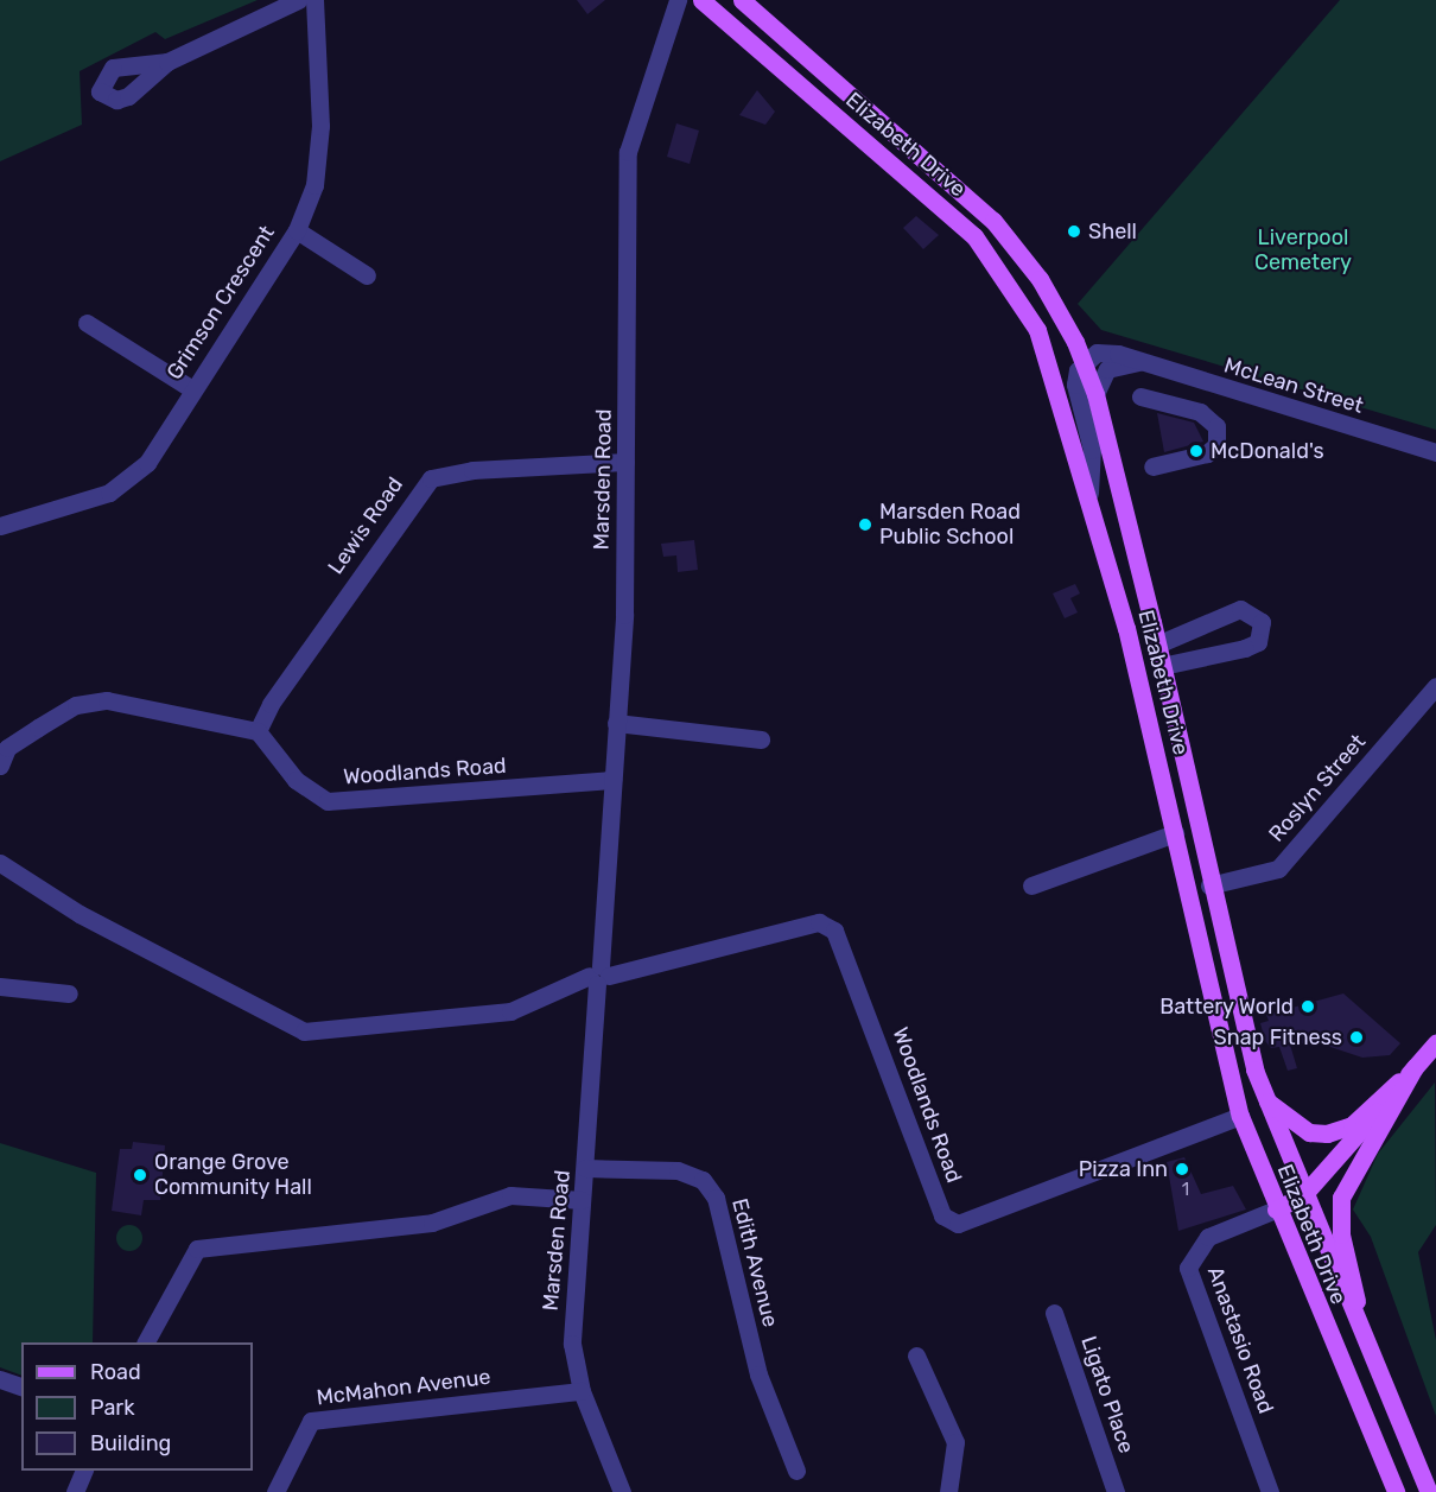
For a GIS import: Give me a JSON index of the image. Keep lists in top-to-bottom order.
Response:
{
  "streets": {
    "main road": ["Elizabeth Drive"],
    "street": [
      "Grimson Crescent",
      "McLean Street",
      "Marsden Road",
      "Lewis Road",
      "Woodlands Road",
      "Roslyn Street",
      "Edith Avenue",
      "Anastasio Road",
      "McMahon Avenue",
      "Ligato Place"
    ]
  },
  "crossings": [
    ["Elizabeth Drive", "McLean Street"],
    ["Elizabeth Drive", "Woodlands Road"],
    ["Elizabeth Drive", "Roslyn Street"],
    ["Elizabeth Drive", "Anastasio Road"],
    ["Marsden Road", "Lewis Road"],
    ["Marsden Road", "Woodlands Road"],
    ["Marsden Road", "Edith Avenue"],
    ["Marsden Road", "McMahon Avenue"],
    ["Lewis Road", "Woodlands Road"]
  ],
  "parks": ["Liverpool Cemetery"],
  "places": [
    "Shell",
    "McDonald's",
    "Marsden Road Public School",
    "Battery World",
    "Snap Fitness",
    "Pizza Inn",
    "Orange Grove Community Hall"
  ],
  "house_numbers": ["1"],
  "legend": ["Road", "Park", "Building"]
}
